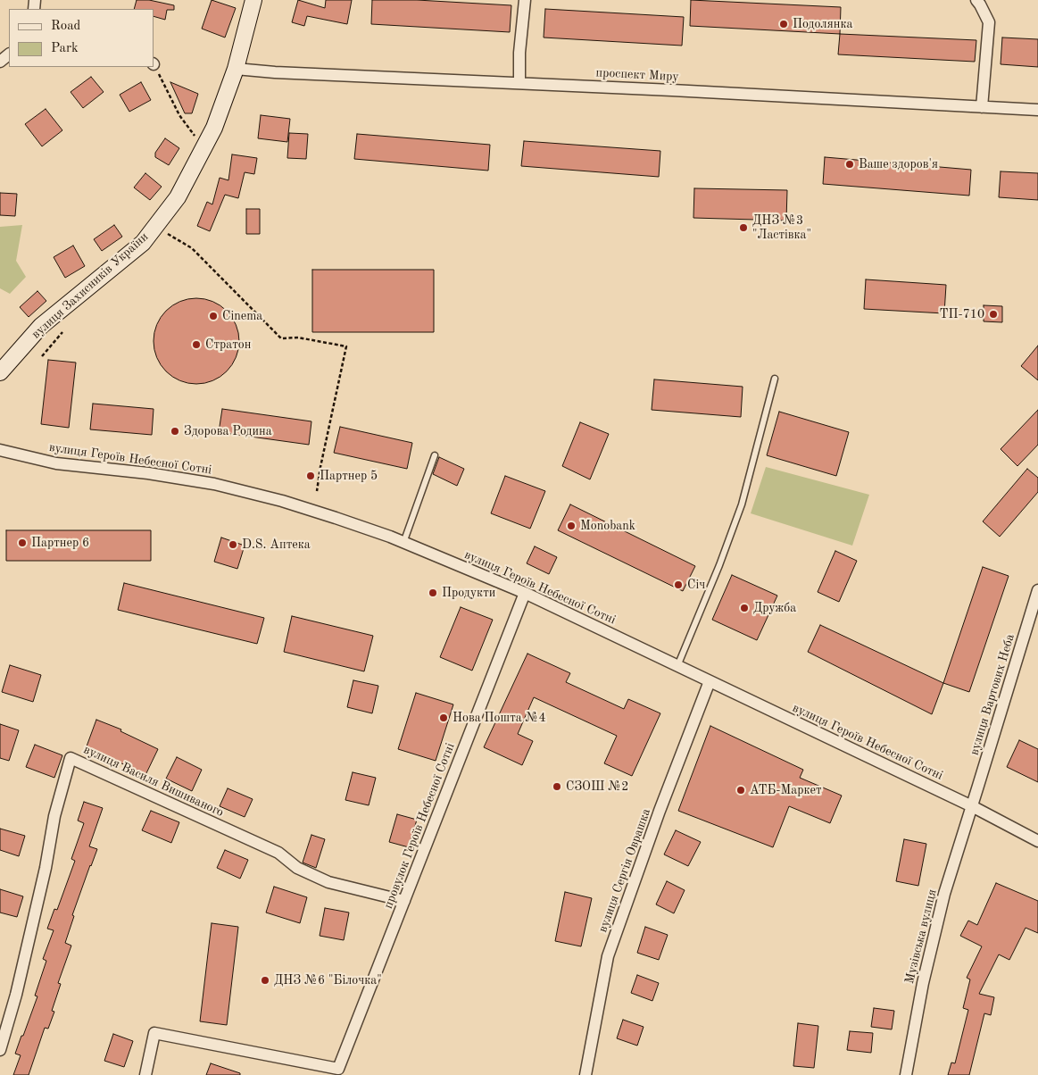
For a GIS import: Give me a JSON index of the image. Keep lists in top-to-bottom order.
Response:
{
  "streets": {
    "main road": ["вулиця Захисників України"],
    "street": [
      "проспект Миру",
      "вулиця Героїв Небесної Сотні",
      "вулиця Вартових Неба",
      "вулиця Василя Вишиваного",
      "провулок Героїв Небесної Сотні",
      "вулиця Сергія Оврашка",
      "Музівська вулиця"
    ]
  },
  "crossings": [
    ["проспект Миру", "вулиця Захисників України"],
    ["вулиця Героїв Небесної Сотні", "вулиця Вартових Неба"],
    ["вулиця Героїв Небесної Сотні", "провулок Героїв Небесної Сотні"],
    ["вулиця Героїв Небесної Сотні", "вулиця Сергія Оврашка"],
    ["вулиця Героїв Небесної Сотні", "Музівська вулиця"],
    ["вулиця Вартових Неба", "Музівська вулиця"],
    ["вулиця Василя Вишиваного", "провулок Героїв Небесної Сотні"]
  ],
  "places": [
    "Подолянка",
    "Ваше здоров'я",
    "ДНЗ №3 \"Ластівка\"",
    "ТП-710",
    "Cinema",
    "Стратон",
    "Здорова Родина",
    "Партнер 5",
    "Monobank",
    "Партнер 6",
    "D.S. Аптека",
    "Січ",
    "Продукти",
    "Дружба",
    "Нова Пошта №4",
    "СЗОШ №2",
    "АТБ-Маркет",
    "ДНЗ №6 \"Білочка\""
  ],
  "legend": ["Road", "Park"]
}
